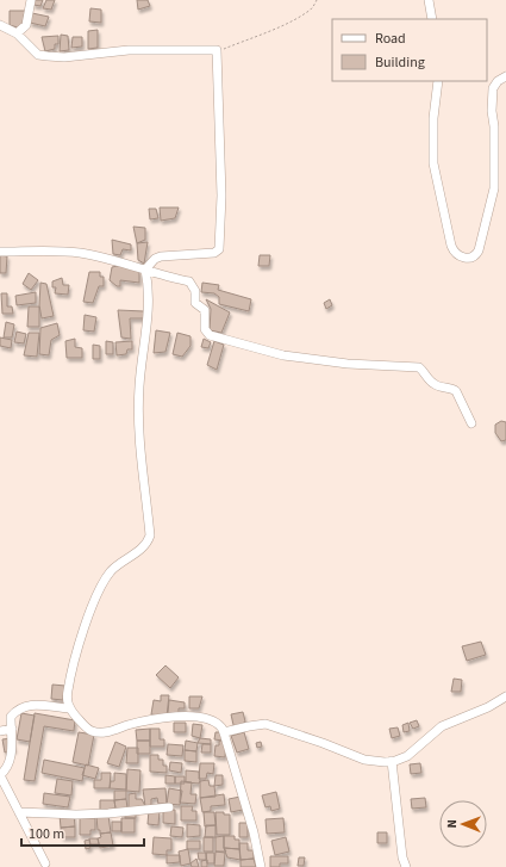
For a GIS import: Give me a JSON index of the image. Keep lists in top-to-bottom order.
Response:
{
  "legend": ["Road", "Building"],
  "scale_bar": "100 m",
  "north": "left"
}
